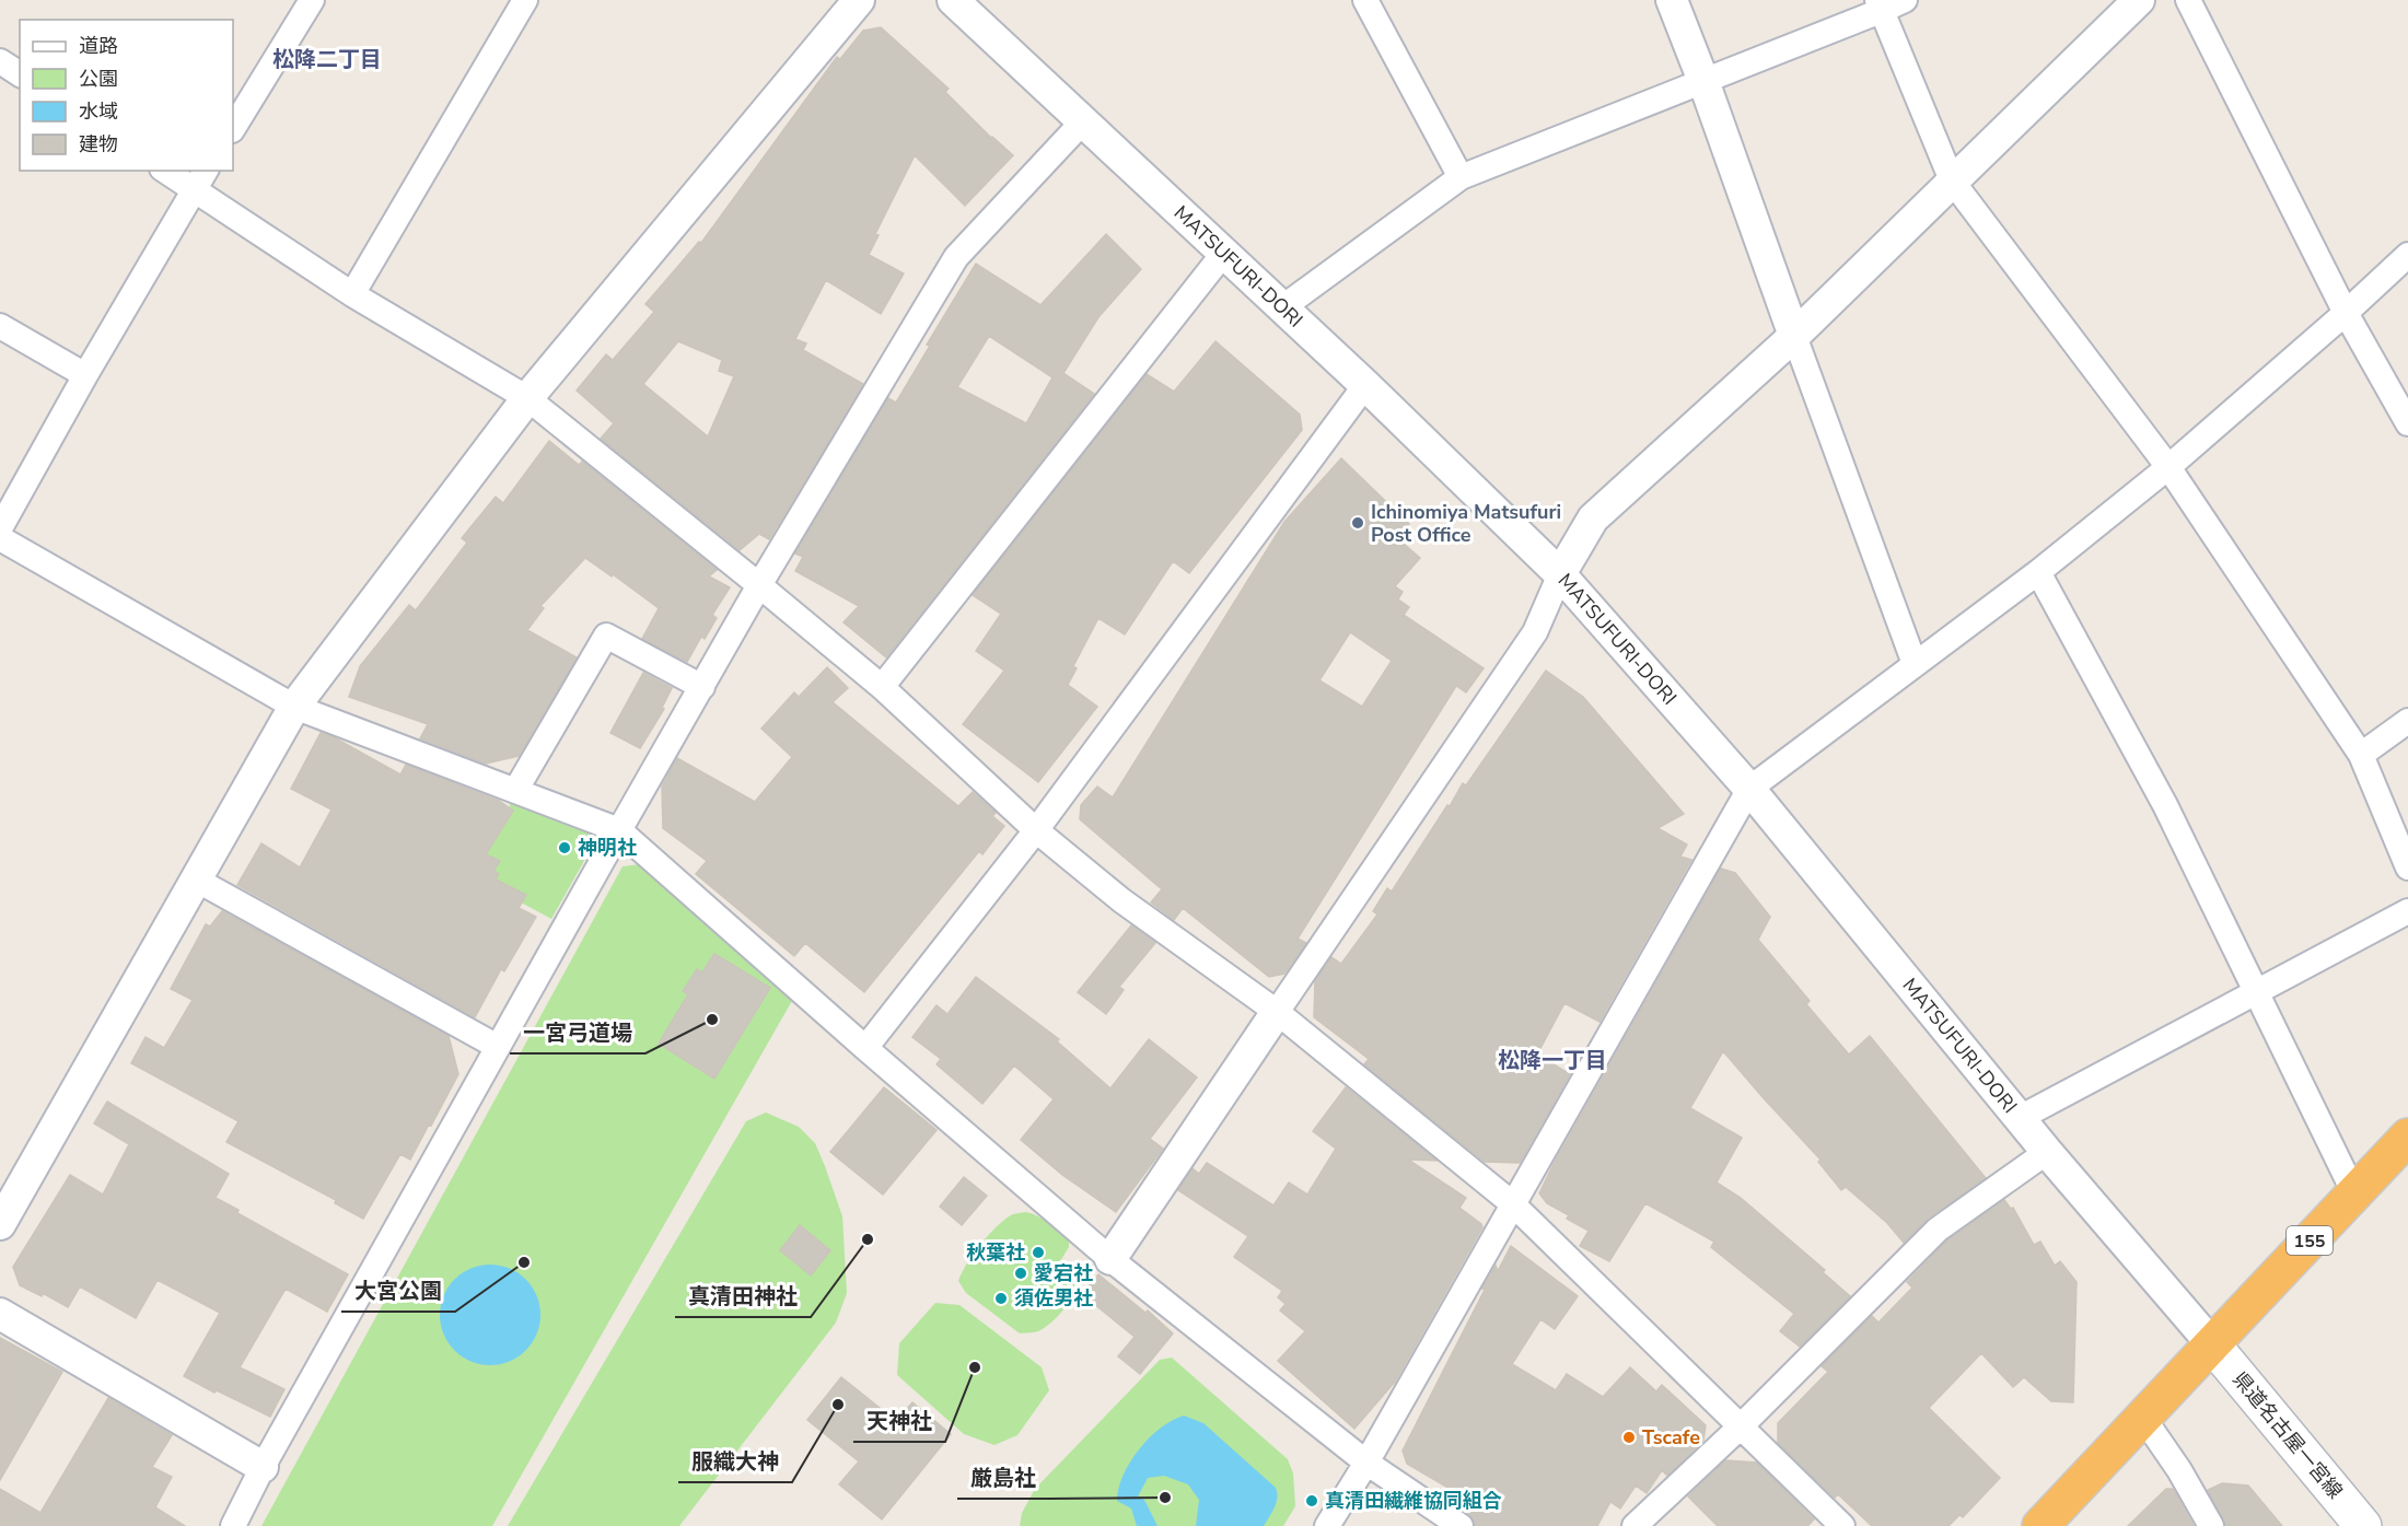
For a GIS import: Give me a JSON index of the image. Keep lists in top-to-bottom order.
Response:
{
  "streets": {
    "highway": ["155"],
    "main road": ["県道名古屋一宮線"],
    "street": ["MATSUFURI-DORI"]
  },
  "crossings": [
    ["MATSUFURI-DORI", "155"],
    ["MATSUFURI-DORI", "県道名古屋一宮線"],
    ["155", "県道名古屋一宮線"]
  ],
  "districts": ["松降二丁目", "松降一丁目"],
  "places": [
    "Ichinomiya Matsufuri Post Office",
    "神明社",
    "一宮弓道場",
    "真清田神社",
    "秋葉社",
    "大宮公園",
    "愛宕社",
    "須佐男社",
    "天神社",
    "服織大神",
    "Tscafe",
    "厳島社",
    "真清田繊維協同組合"
  ],
  "legend": [
    "道路",
    "公園",
    "水域",
    "建物"
  ]
}
